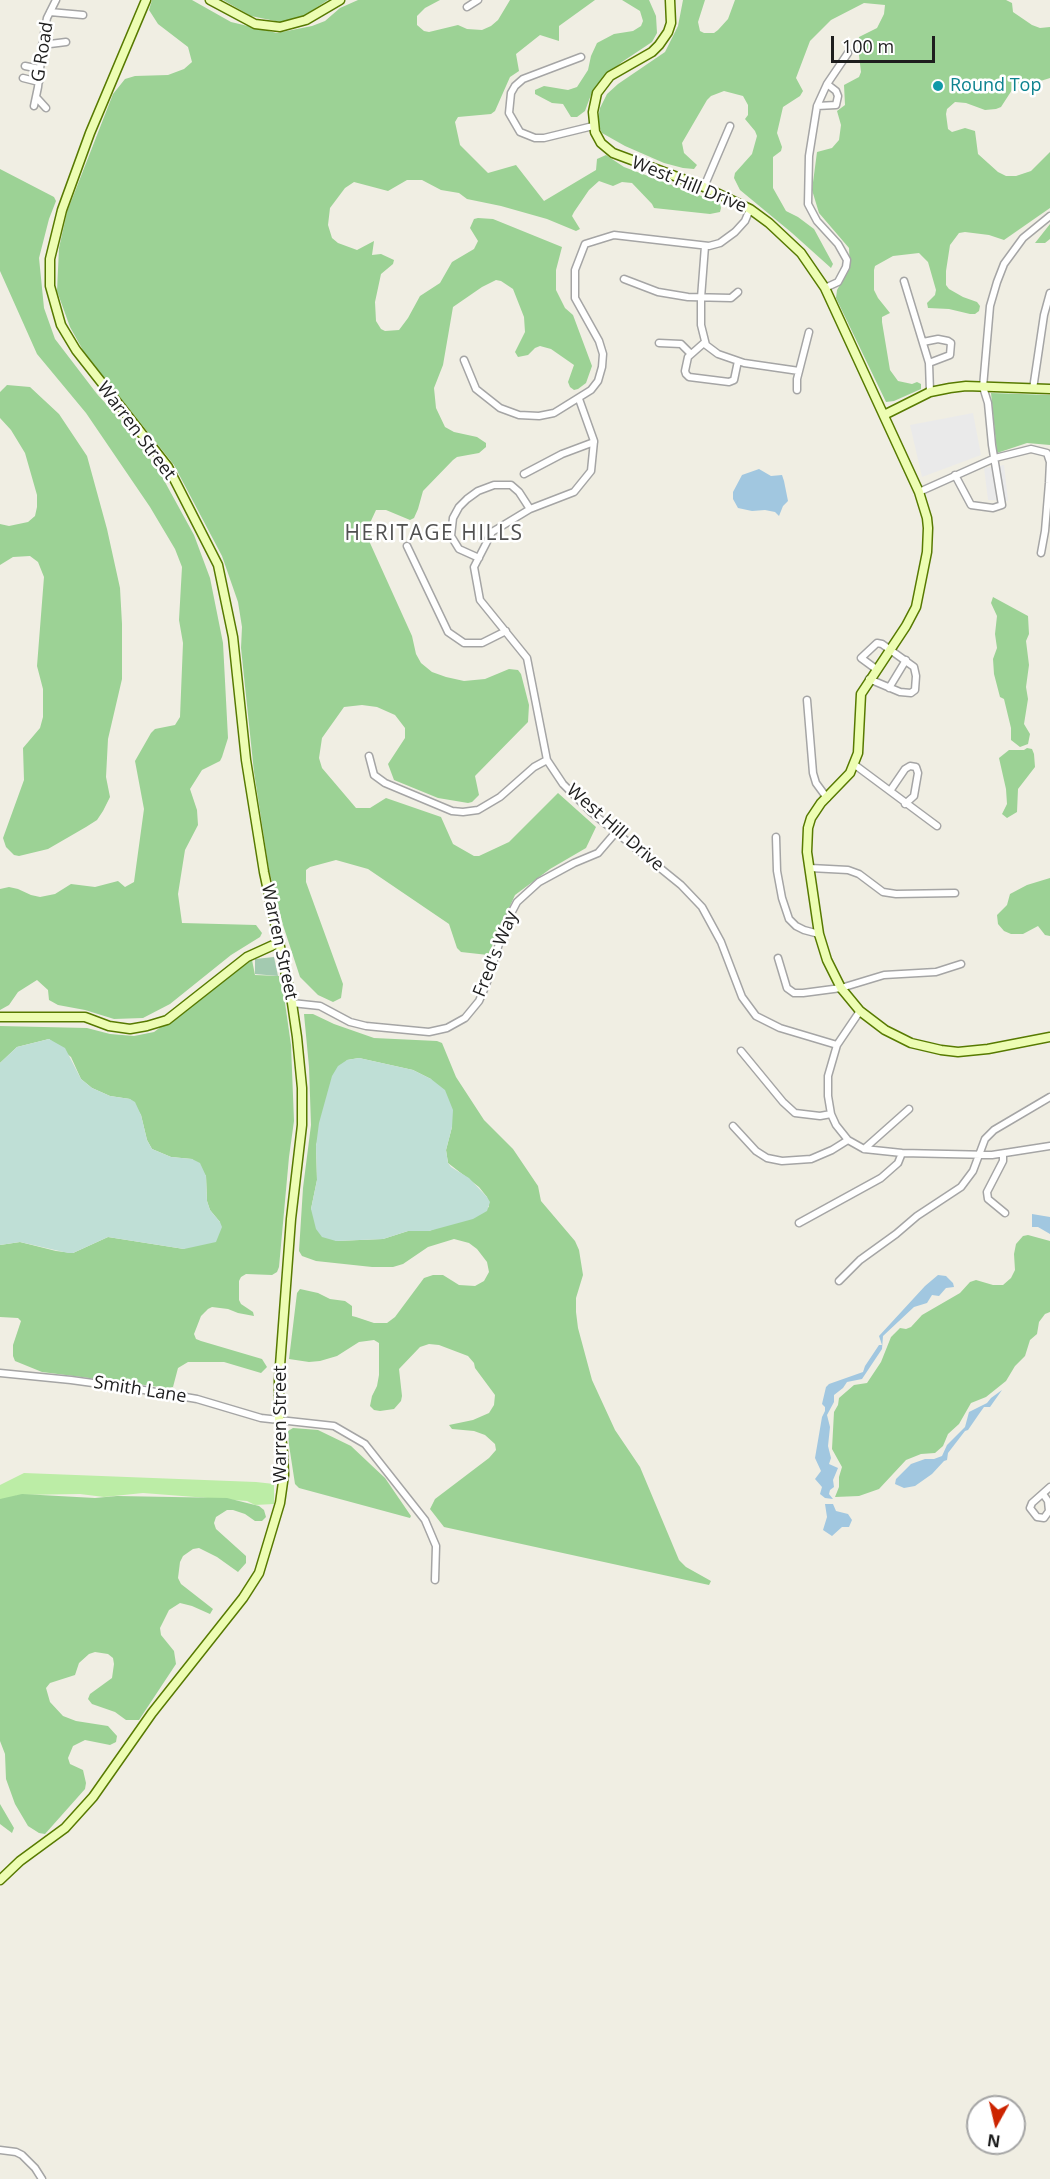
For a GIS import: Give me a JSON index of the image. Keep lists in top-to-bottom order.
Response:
{
  "streets": {
    "street": [
      "G Road",
      "West Hill Drive",
      "Warren Street",
      "Fred's Way",
      "Smith Lane"
    ]
  },
  "crossings": [
    ["West Hill Drive", "Fred's Way"],
    ["Warren Street", "Fred's Way"],
    ["Warren Street", "Smith Lane"]
  ],
  "districts": ["HERITAGE HILLS"],
  "places": ["Round Top"],
  "scale_bar": "100 m",
  "north": "bottom"
}
